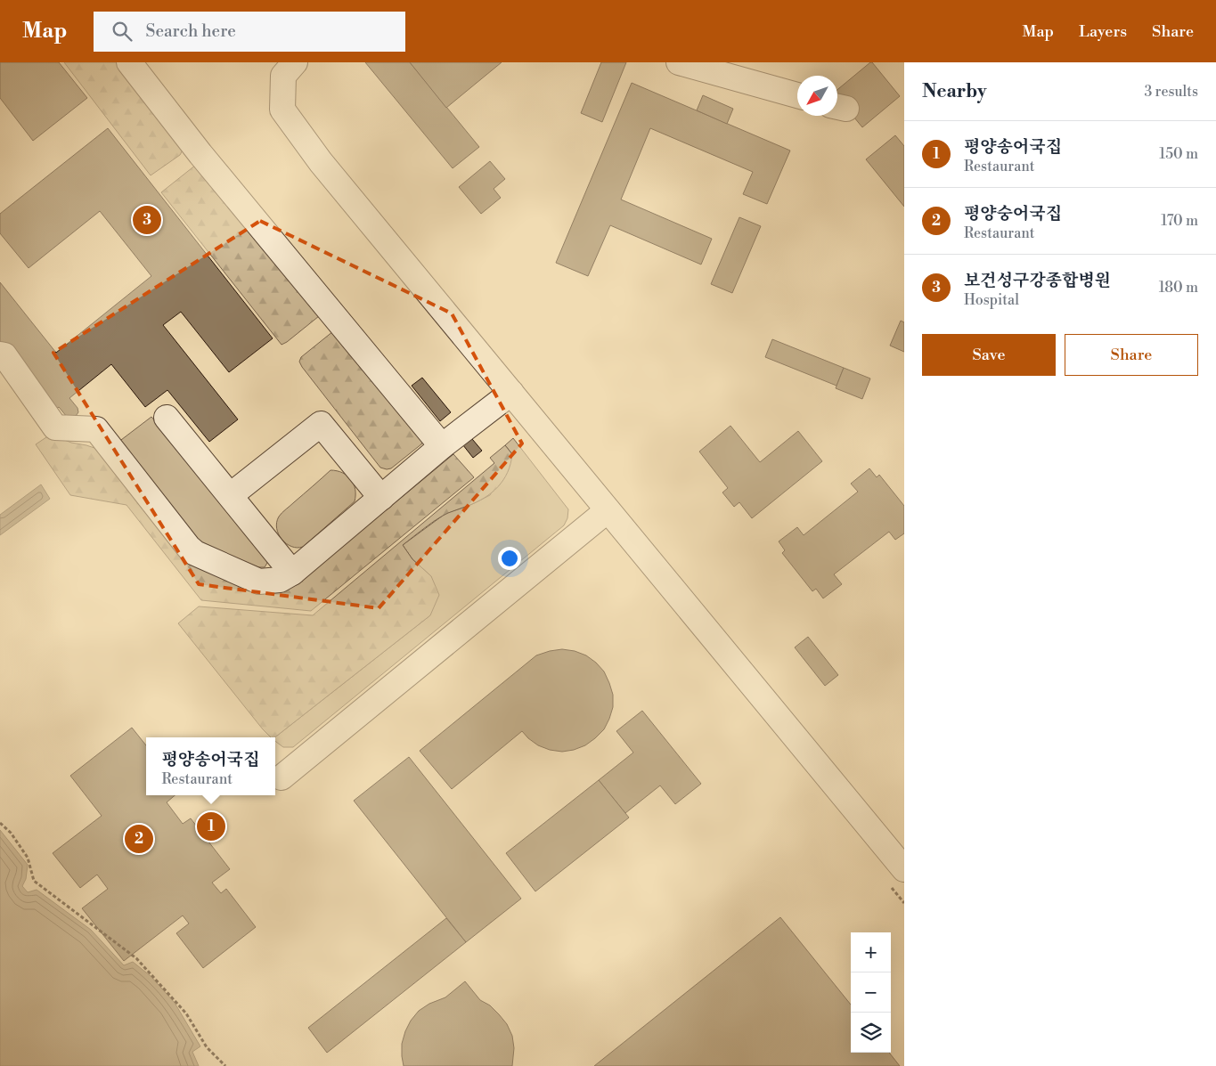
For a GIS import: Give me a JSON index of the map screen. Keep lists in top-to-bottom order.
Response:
{
  "north": "bottom left",
  "page": {
    "header": "Map",
    "search": "Search here",
    "nav": ["Map", "Layers", "Share"],
    "heading": ["Nearby", "3 results"],
    "list": [
      {
        "mark": "1",
        "name": "평양송어국집",
        "note": "Restaurant",
        "value": "150 m"
      },
      {
        "mark": "2",
        "name": "평양숭어국집",
        "note": "Restaurant",
        "value": "170 m"
      },
      {
        "mark": "3",
        "name": "보건성구강종합병원",
        "note": "Hospital",
        "value": "180 m"
      }
    ],
    "pins": ["3", "1", "2"],
    "buttons": ["Save", "Share"],
    "popup": ["평양송어국집", "Restaurant"],
    "map_buttons": ["+", "−"]
  }
}
